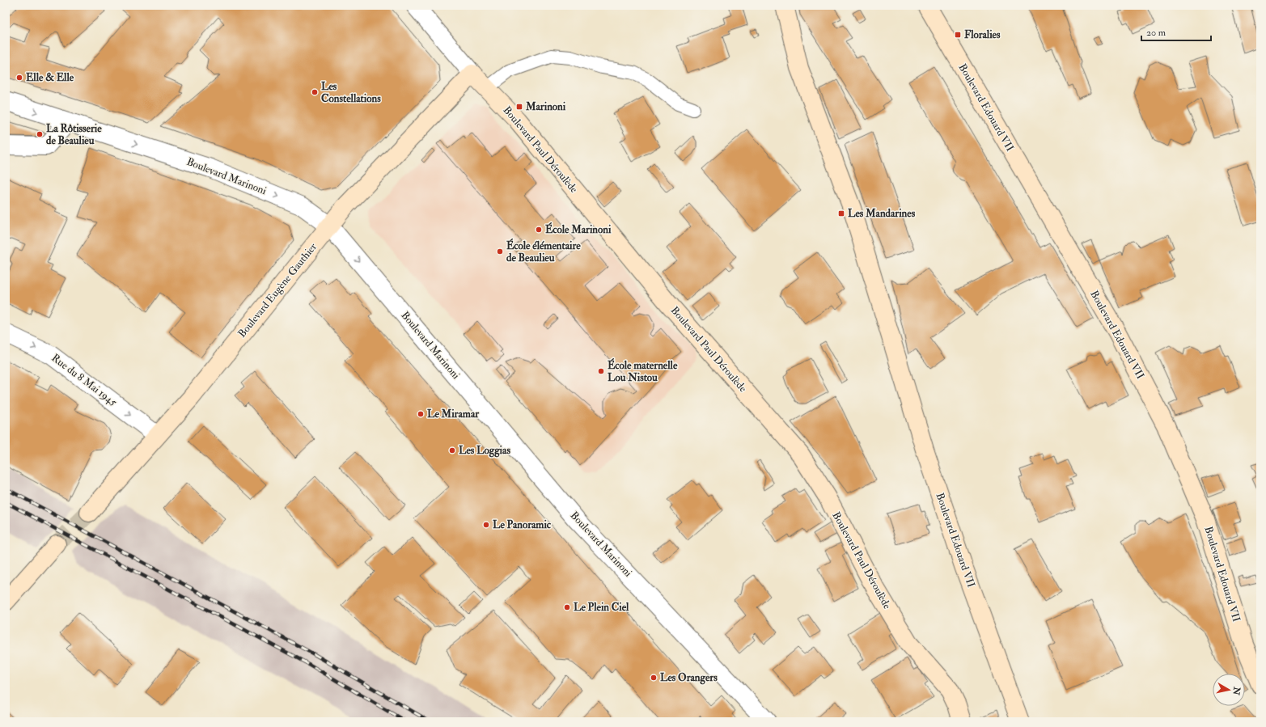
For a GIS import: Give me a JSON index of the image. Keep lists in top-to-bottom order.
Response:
{
  "streets": {
    "street": [
      "Boulevard Edouard VII",
      "Boulevard Paul Déroulède",
      "Boulevard Marinoni",
      "Boulevard Eugène Gauthier",
      "Rue du 8 Mai 1945"
    ]
  },
  "crossings": [
    ["Boulevard Paul Déroulède", "Boulevard Eugène Gauthier"],
    ["Boulevard Marinoni", "Boulevard Eugène Gauthier"],
    ["Boulevard Eugène Gauthier", "Rue du 8 Mai 1945"]
  ],
  "one_way": ["Boulevard Marinoni", "Rue du 8 Mai 1945"],
  "places": {
    "transit": ["Floralies", "Marinoni", "Les Mandarines"],
    "other": [
      "Elle & Elle",
      "Les Constellations",
      "La Rôtisserie de Beaulieu",
      "École Marinoni",
      "École élémentaire de Beaulieu",
      "École maternelle Lou Nistou",
      "Le Miramar",
      "Les Loggias",
      "Le Panoramic",
      "Le Plein Ciel",
      "Les Orangers"
    ]
  },
  "scale_bar": "20 m",
  "north": "right"
}
